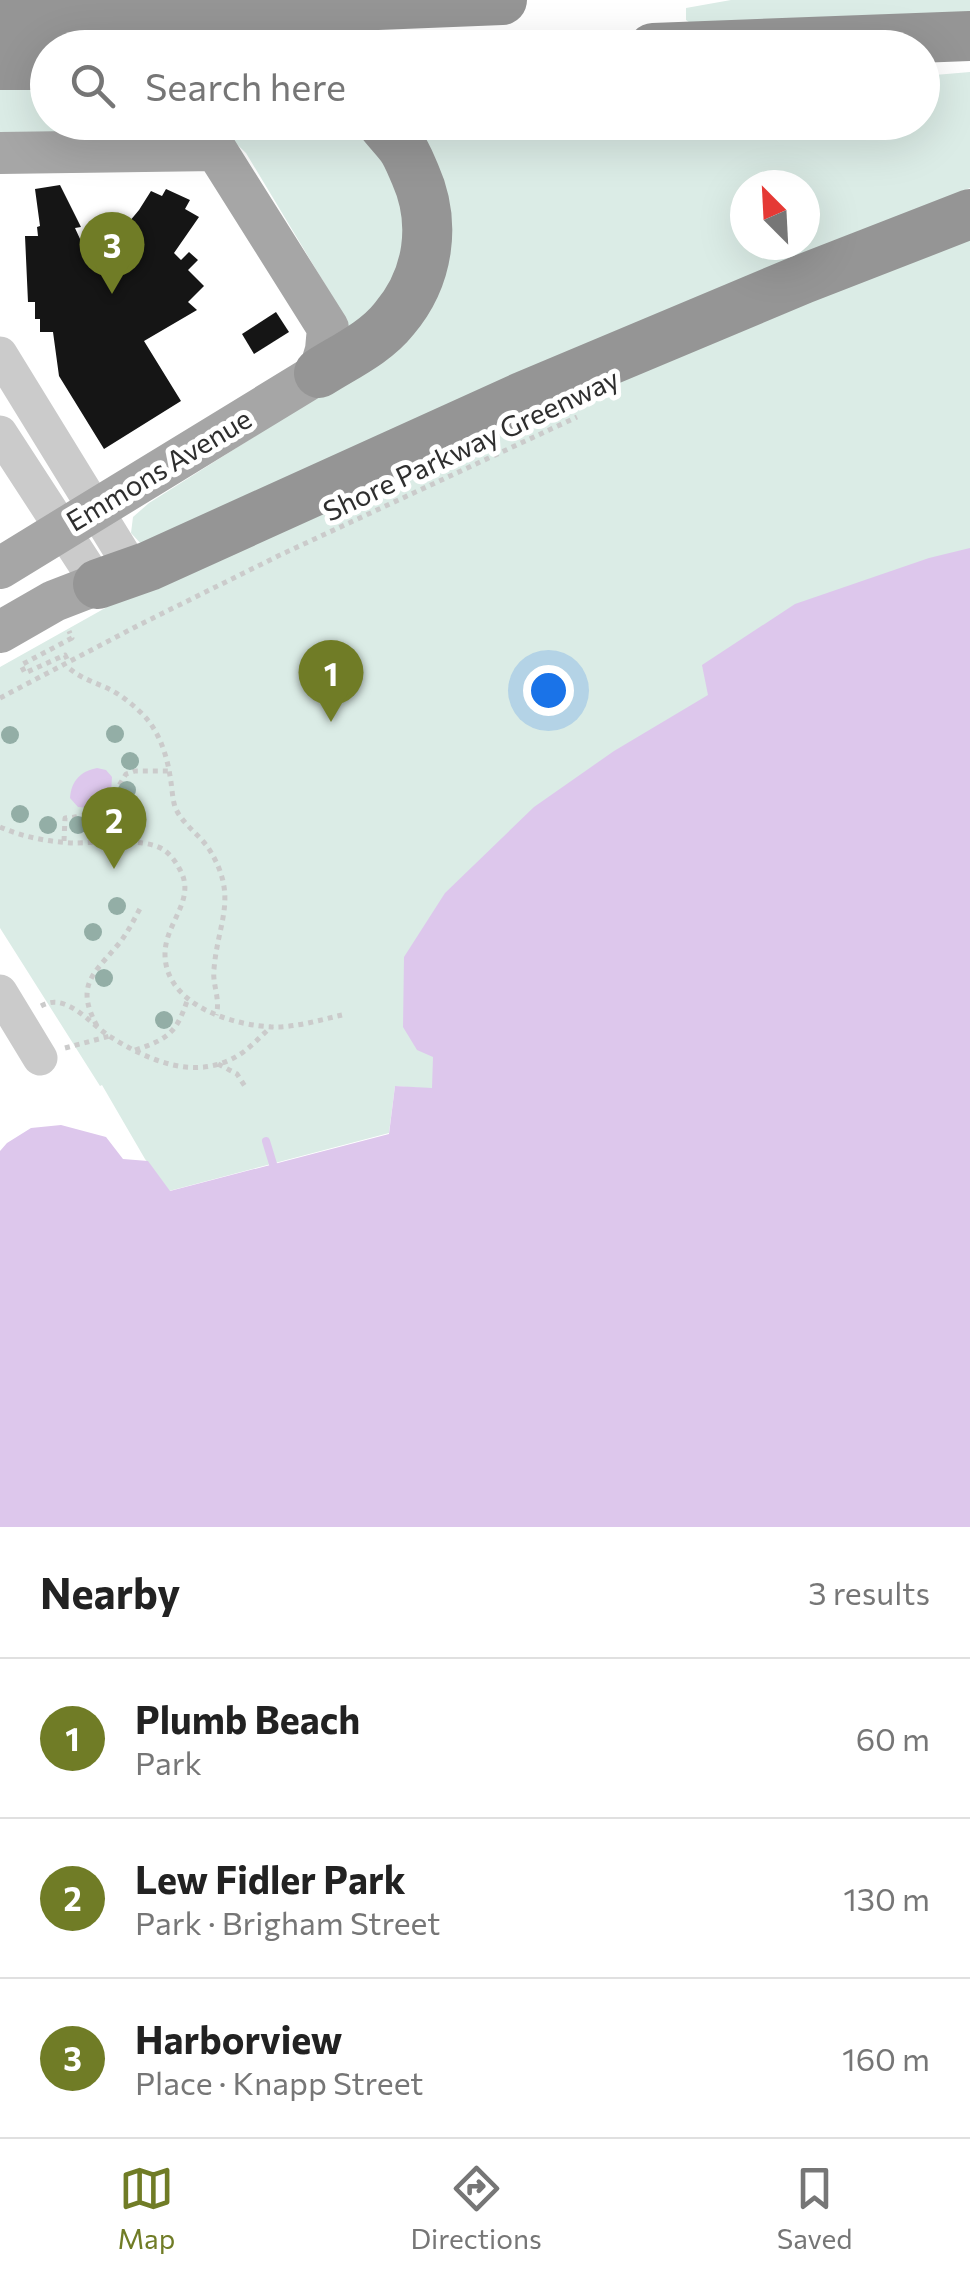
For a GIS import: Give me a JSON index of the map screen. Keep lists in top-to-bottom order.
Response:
{
  "streets": {
    "main road": ["Emmons Avenue"],
    "path": ["Shore Parkway Greenway"]
  },
  "north": "top left",
  "page": {
    "search": "Search here",
    "pins": ["3", "1", "2"],
    "heading": ["Nearby", "3 results"],
    "list": [
      {
        "mark": "1",
        "name": "Plumb Beach",
        "note": "Park",
        "value": "60 m"
      },
      {
        "mark": "2",
        "name": "Lew Fidler Park",
        "note": "Park · Brigham Street",
        "value": "130 m"
      },
      {
        "mark": "3",
        "name": "Harborview",
        "note": "Place · Knapp Street",
        "value": "160 m"
      }
    ],
    "nav": ["Map", "Directions", "Saved"]
  }
}
